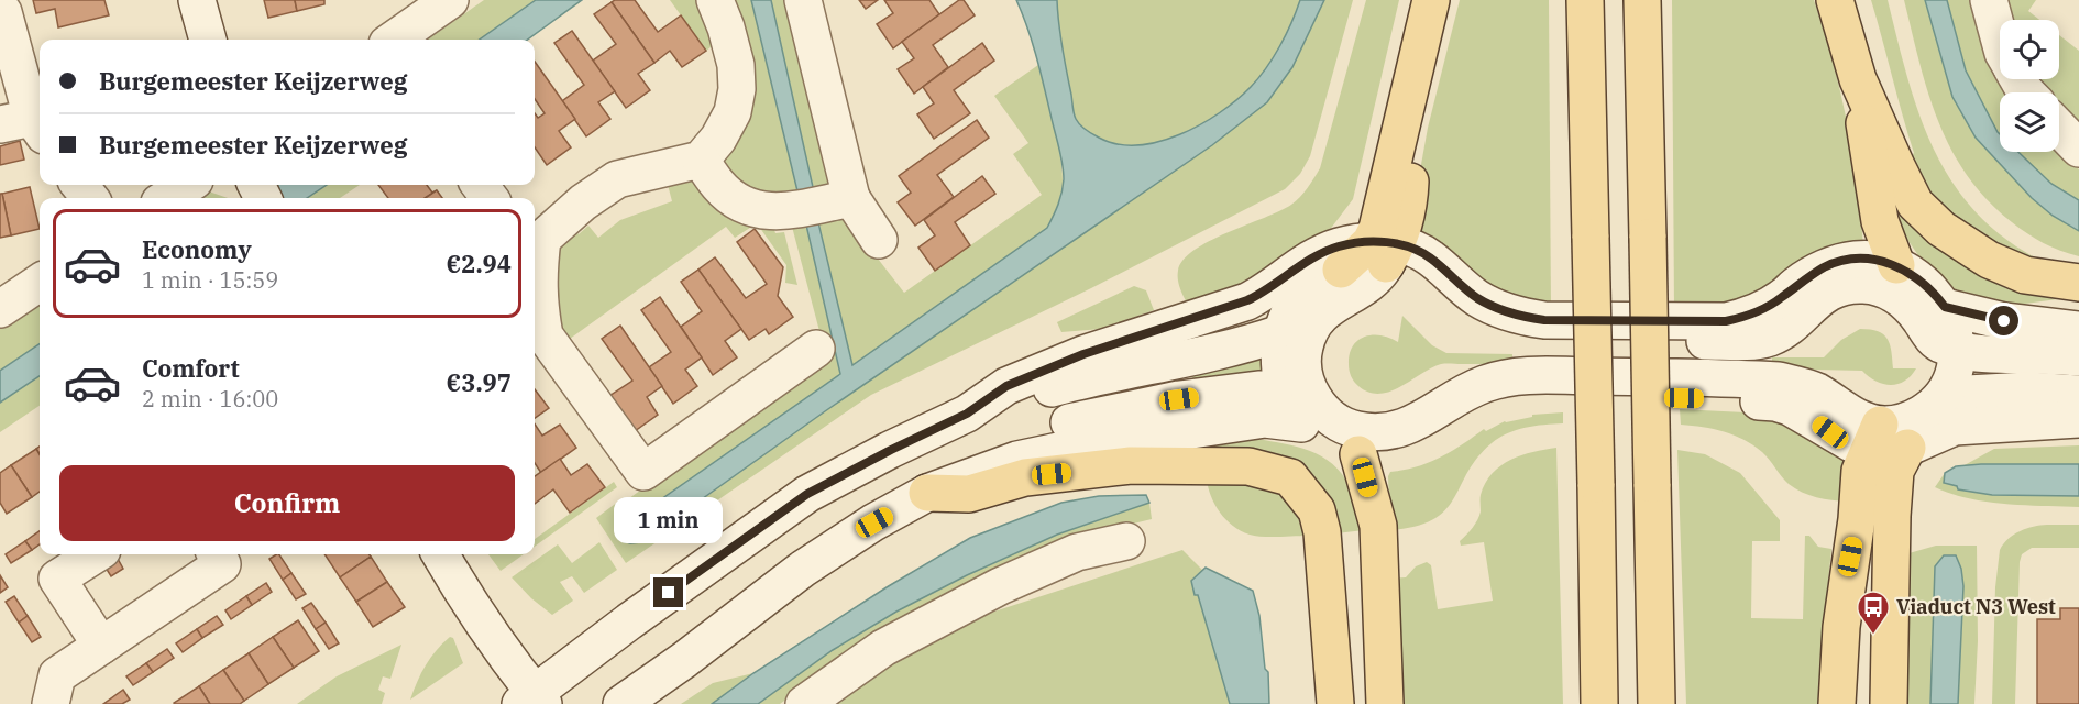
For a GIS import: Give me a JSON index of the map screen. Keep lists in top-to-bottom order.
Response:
{
  "places": {
    "bus stop": ["Viaduct N3 West"]
  },
  "page": {
    "banner": ["Burgemeester Keijzerweg", "Burgemeester Keijzerweg"],
    "list": [
      {
        "name": "Economy",
        "note": "1 min · 15:59",
        "value": "€2.94"
      },
      {
        "name": "Comfort",
        "note": "2 min · 16:00",
        "value": "€3.97"
      }
    ],
    "buttons": "Confirm",
    "bubble": "1 min"
  }
}
